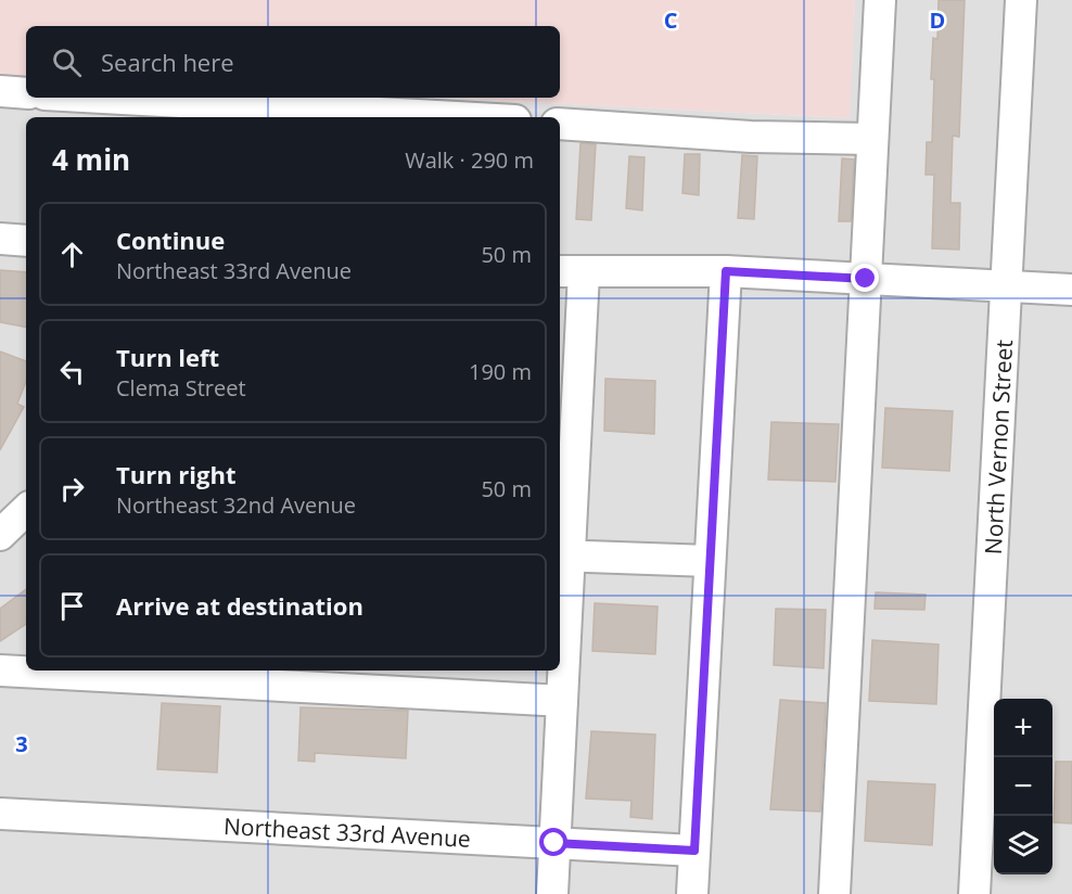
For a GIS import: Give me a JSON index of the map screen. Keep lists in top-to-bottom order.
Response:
{
  "streets": {
    "street": ["North Vernon Street", "Northeast 33rd Avenue"]
  },
  "page": {
    "search": "Search here",
    "heading": ["4 min", "Walk · 290 m"],
    "list": [
      ["Continue", "Northeast 33rd Avenue", "50 m"],
      ["Turn left", "Clema Street", "190 m"],
      ["Turn right", "Northeast 32nd Avenue", "50 m"],
      "Arrive at destination"
    ],
    "map_buttons": ["+", "−"]
  },
  "grid": {
    "columns": ["C", "D"],
    "rows": ["3"]
  }
}
